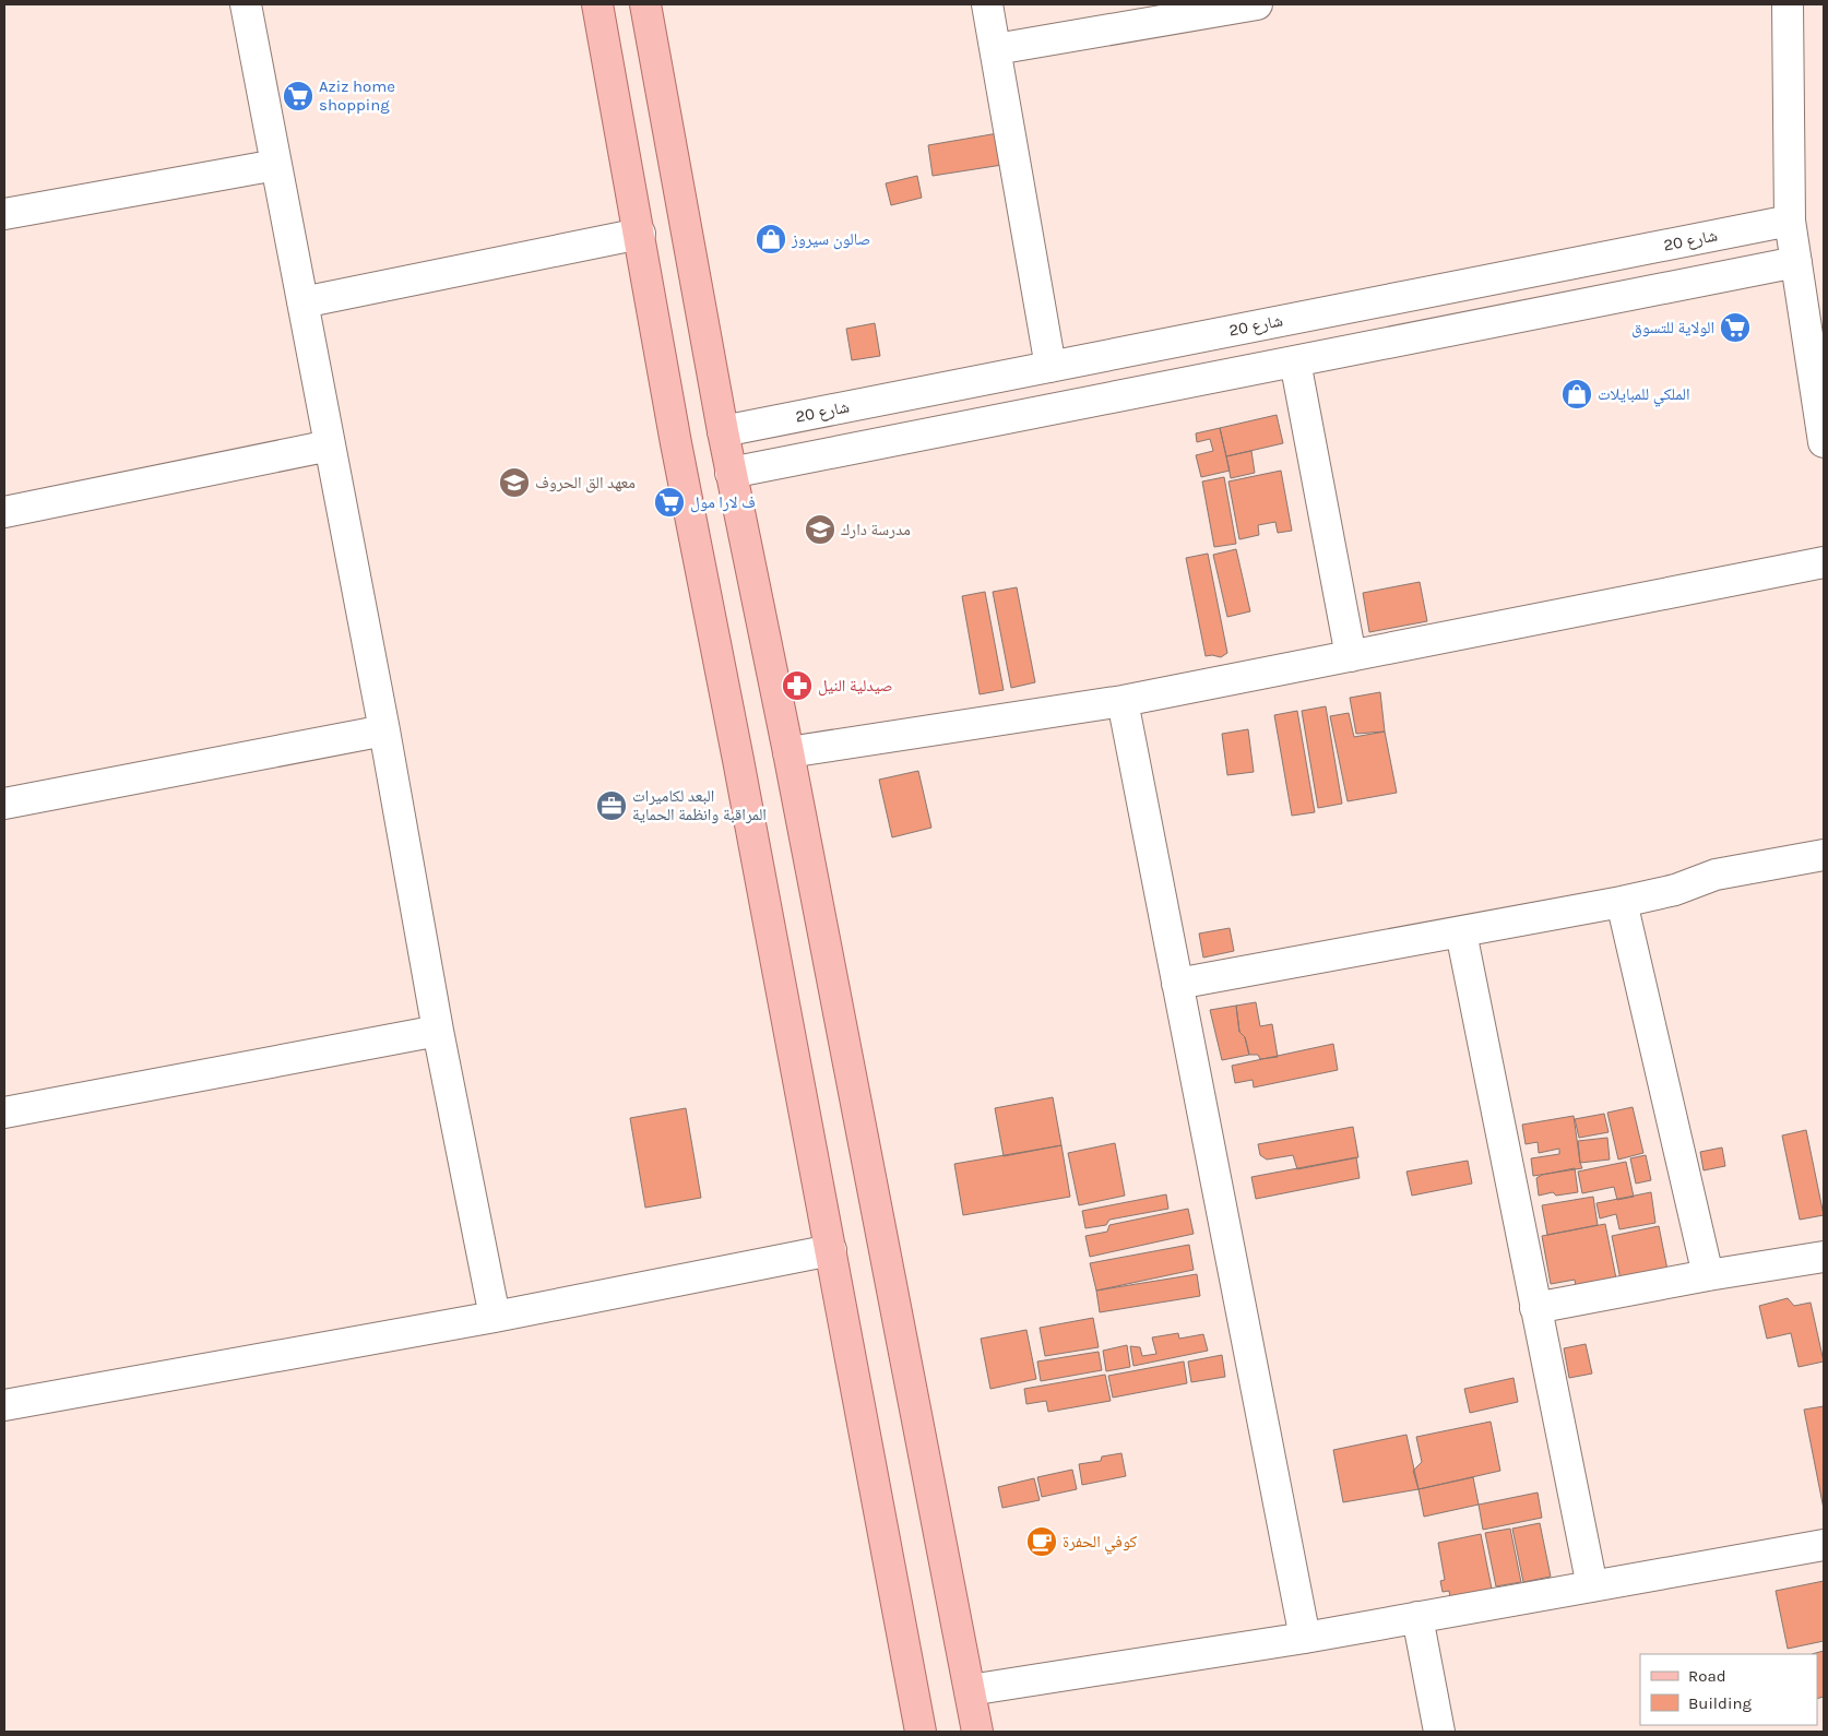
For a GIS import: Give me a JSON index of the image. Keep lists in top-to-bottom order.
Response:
{
  "streets": {
    "street": ["شارع 20"]
  },
  "places": {
    "supermarket": ["Aziz home shopping", "الولاية للتسوق", "ف لارا مول"],
    "shop": ["صالون سيروز", "الملكي للمبايلات"],
    "school or university": ["معهد الق الحروف", "مدرسة دارك"],
    "pharmacy": ["صيدلية النيل"],
    "office": ["البعد لكاميرات المراقبة وانظمة الحماية"],
    "cafe": ["كوفي الحفرة"]
  },
  "legend": ["Road", "Building"]
}
